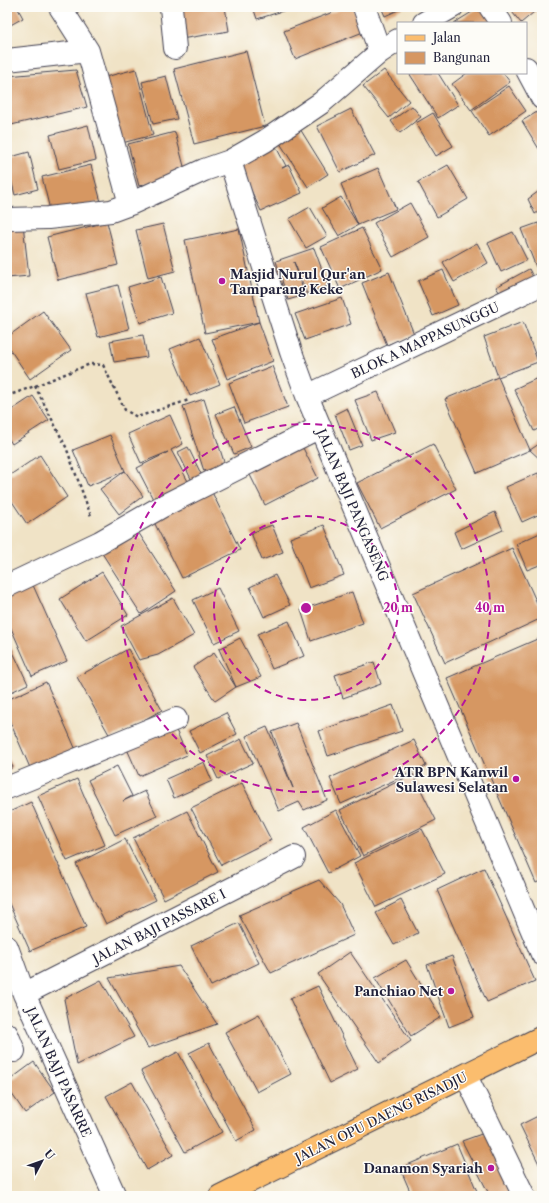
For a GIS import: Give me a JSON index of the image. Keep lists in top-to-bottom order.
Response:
{
  "streets": {
    "main road": ["JALAN OPU DAENG RISADJU"],
    "street": [
      "BLOK A MAPPASUNGGU",
      "JALAN BAJI PANGASENG",
      "JALAN BAJI PASSARE I",
      "JALAN BAJI PASARRE"
    ]
  },
  "crossings": [
    ["BLOK A MAPPASUNGGU", "JALAN BAJI PANGASENG"],
    ["JALAN BAJI PASSARE I", "JALAN BAJI PASARRE"]
  ],
  "places": [
    "Masjid Nurul Qur'an Tamparang Keke",
    "ATR BPN Kanwil Sulawesi Selatan",
    "Panchiao Net",
    "Danamon Syariah"
  ],
  "legend": ["Jalan", "Bangunan"],
  "north": "top right",
  "rings": ["20 m", "40 m"]
}
